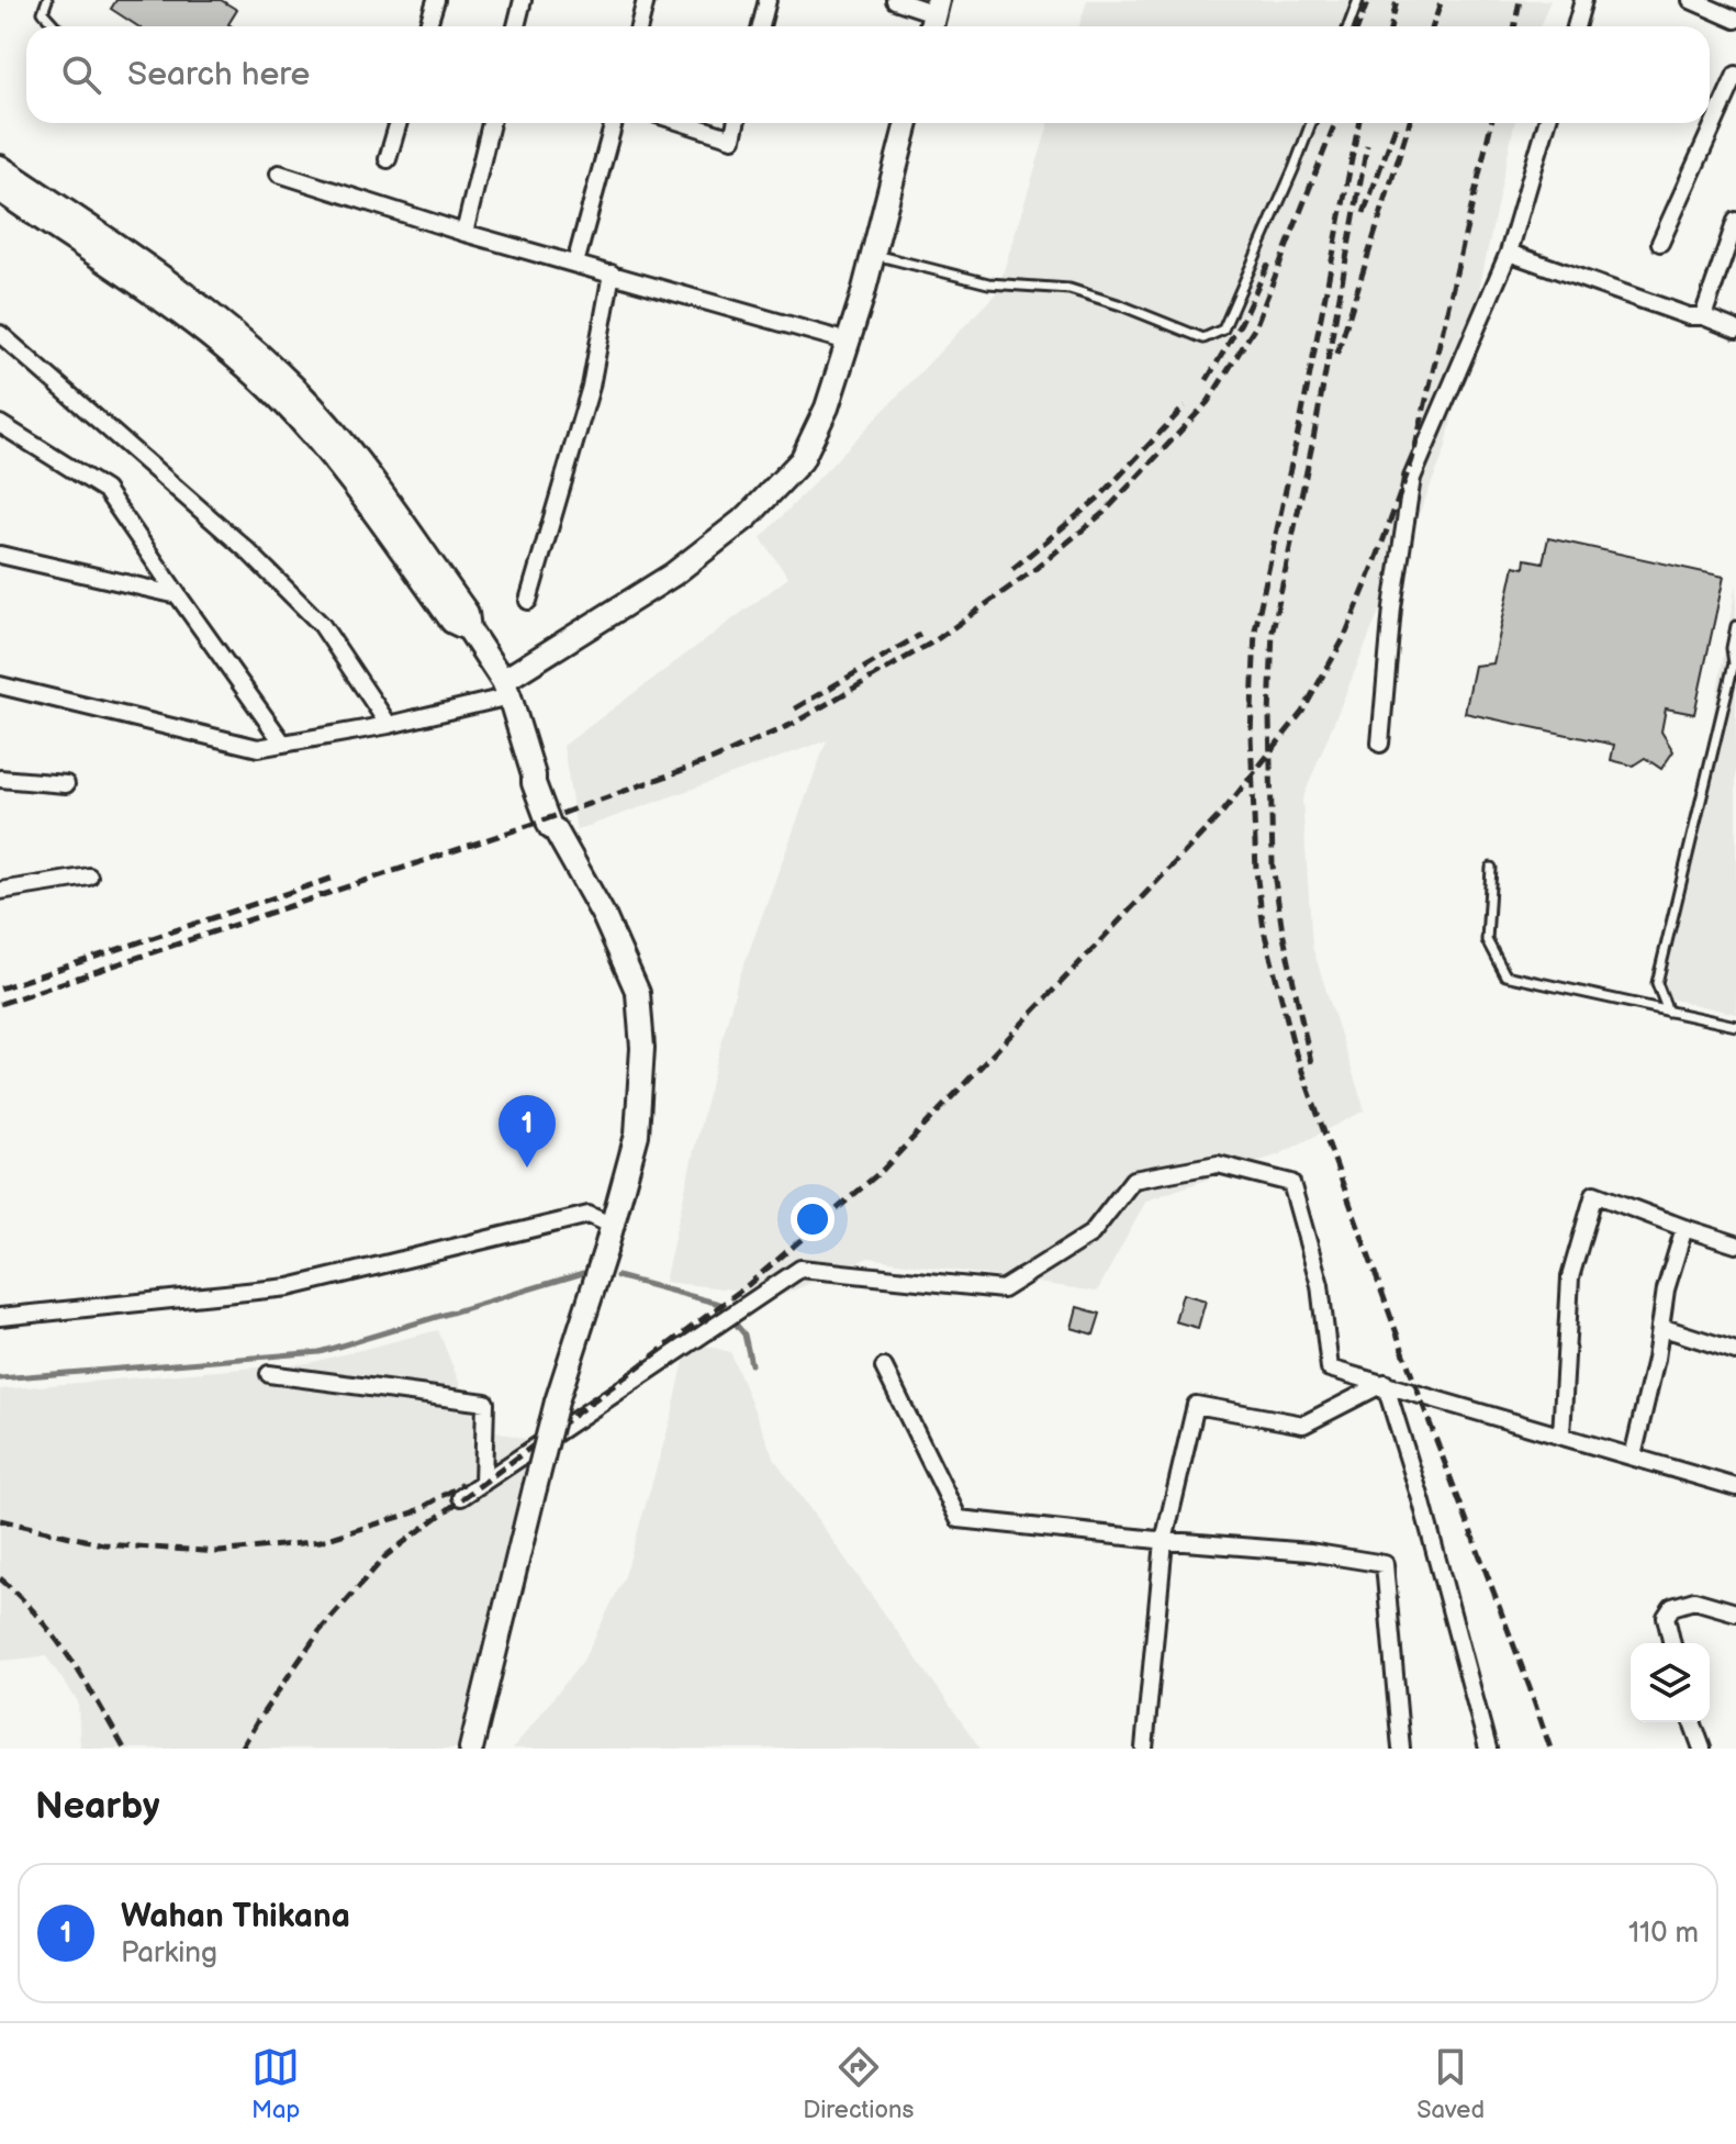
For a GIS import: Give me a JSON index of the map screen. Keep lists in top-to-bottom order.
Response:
{
  "page": {
    "search": "Search here",
    "pins": "1",
    "heading": "Nearby",
    "list": [
      {
        "mark": "1",
        "name": "Wahan Thikana",
        "note": "Parking",
        "value": "110 m"
      }
    ],
    "nav": ["Map", "Directions", "Saved"]
  }
}
